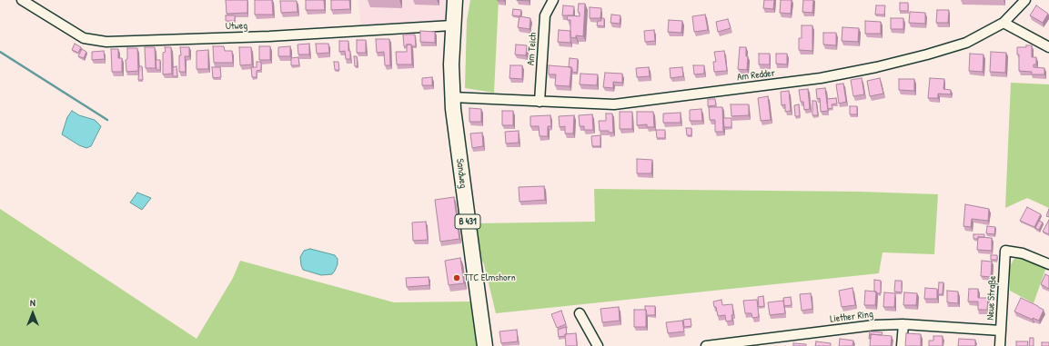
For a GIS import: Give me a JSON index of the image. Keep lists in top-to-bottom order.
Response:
{
  "streets": {
    "main road": ["Sandweg", "B 431"],
    "street": [
      "Utweg",
      "Am Teich",
      "Am Redder",
      "Neue Straße",
      "Liether Ring"
    ]
  },
  "crossings": [
    ["Utweg", "Sandweg"],
    ["Am Teich", "Am Redder"],
    ["Am Redder", "Sandweg"],
    ["Neue Straße", "Liether Ring"]
  ],
  "places": ["TTC Elmshorn"],
  "north": "top"
}
